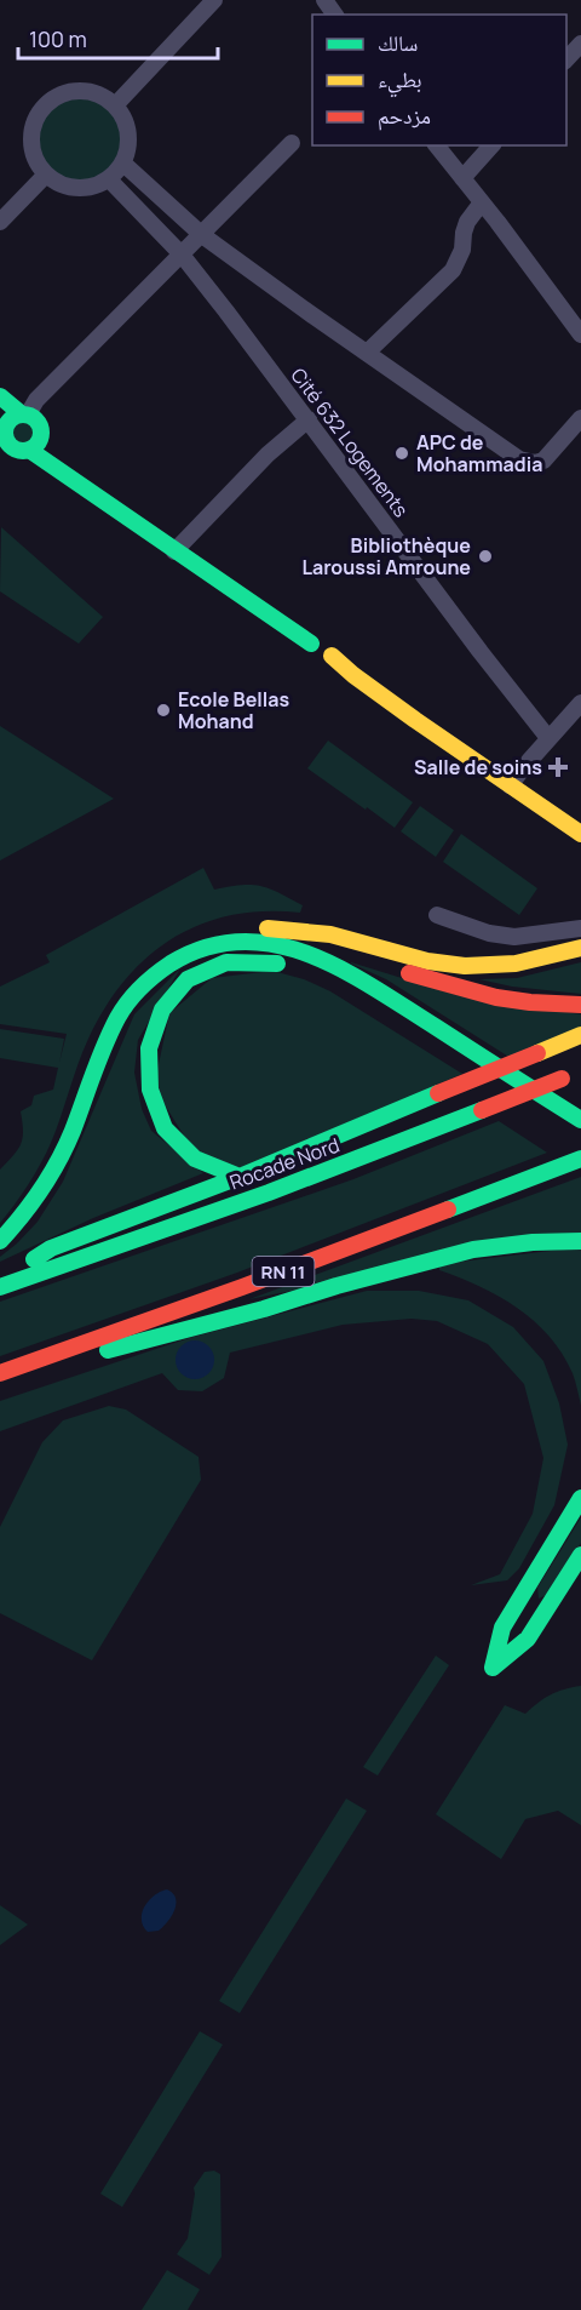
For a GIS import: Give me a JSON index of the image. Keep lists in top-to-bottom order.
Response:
{
  "streets": {
    "main road": ["Rocade Nord", "RN 11"],
    "street": ["Cité 632 Logements"]
  },
  "places": {
    "other": ["APC de Mohammadia", "Bibliothèque Laroussi Amroune", "Ecole Bellas Mohand"],
    "health": ["Salle de soins"]
  },
  "legend": ["سالك", "بطيء", "مزدحم"],
  "scale_bar": "100 m"
}
